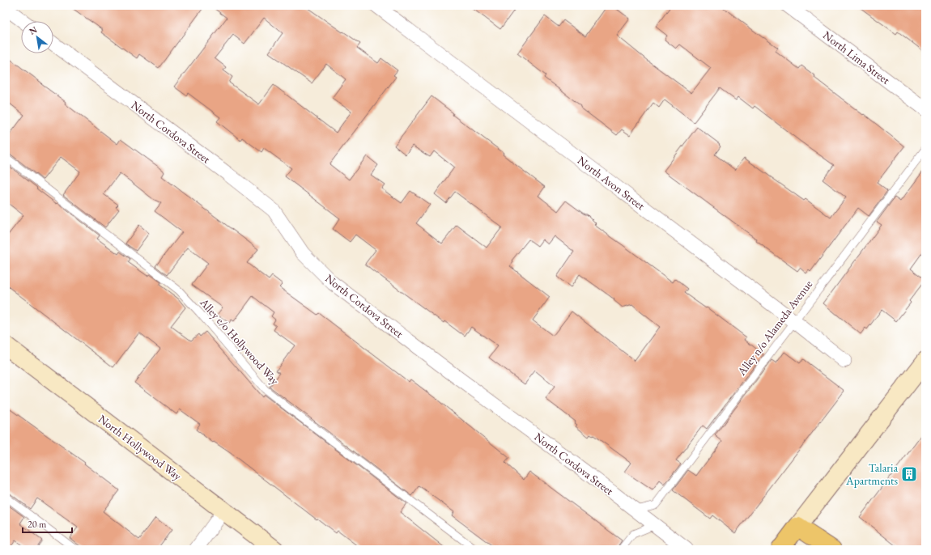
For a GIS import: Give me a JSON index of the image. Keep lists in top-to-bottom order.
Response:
{
  "streets": {
    "main road": ["North Hollywood Way"],
    "street": ["North Lima Street", "North Cordova Street", "North Avon Street"],
    "lane": ["Alley n/o Alameda Avenue", "Alley e/o Hollywood Way"]
  },
  "crossings": [
    ["North Cordova Street", "Alley n/o Alameda Avenue"],
    ["North Avon Street", "Alley n/o Alameda Avenue"]
  ],
  "places": {
    "building": ["Talaria Apartments"]
  },
  "scale_bar": "20 m",
  "north": "top left"
}
